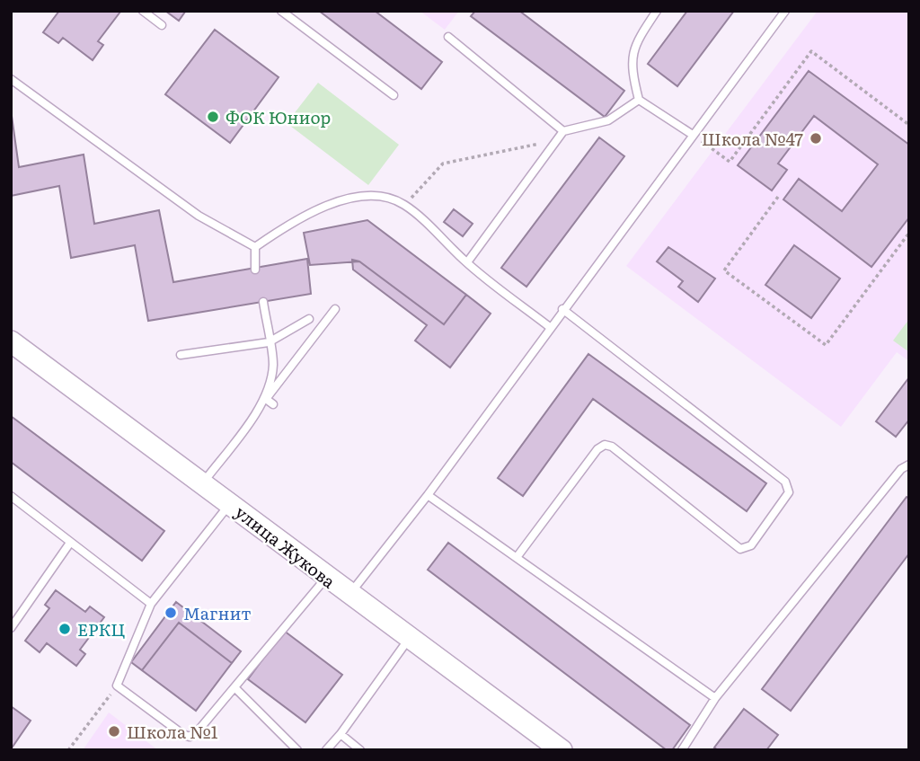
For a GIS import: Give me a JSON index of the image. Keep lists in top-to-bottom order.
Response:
{
  "streets": {
    "street": ["улица Жукова"]
  },
  "places": [
    "ФОК Юниор",
    "Школа №47",
    "Магнит",
    "ЕРКЦ",
    "Школа №1"
  ]
}
